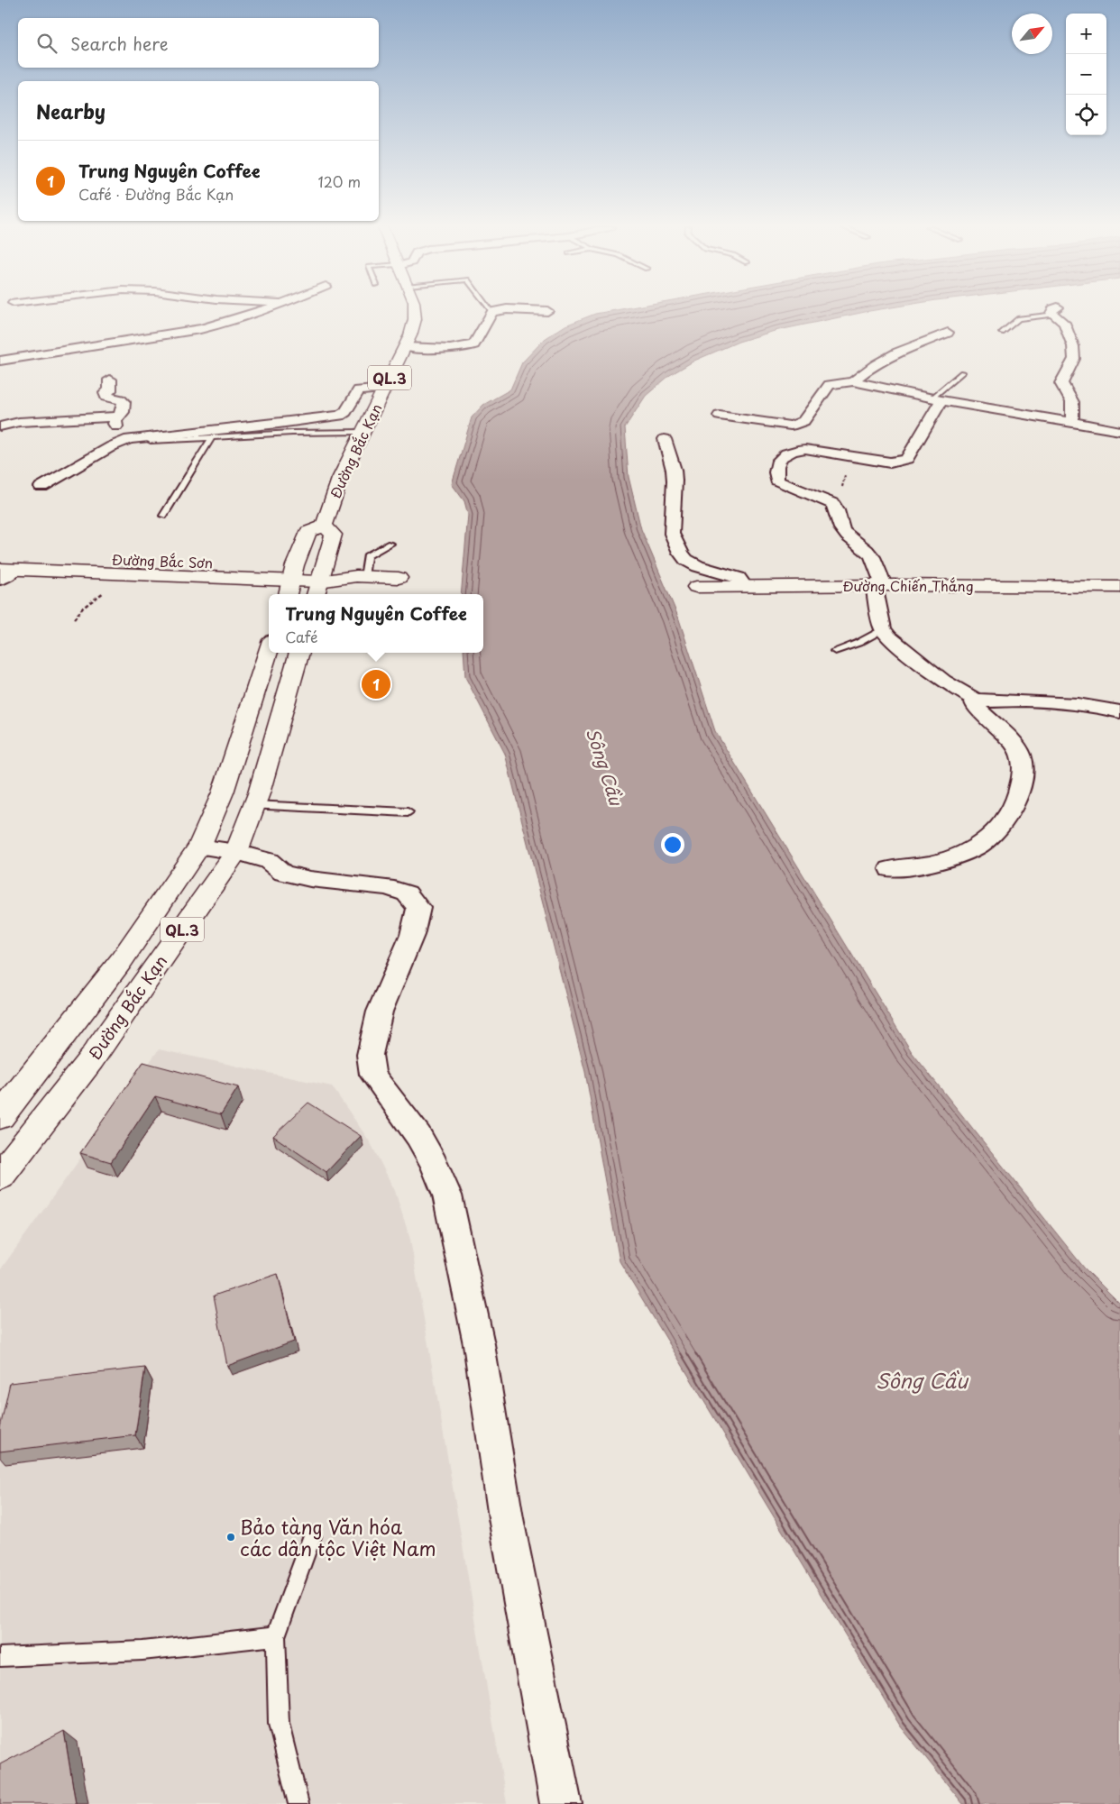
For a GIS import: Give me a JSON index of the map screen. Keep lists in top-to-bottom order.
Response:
{
  "streets": {
    "main road": [
      "QL.3",
      "Đường Bắc Kạn",
      "Đường Bắc Sơn",
      "Đường Chiến Thắng"
    ]
  },
  "water": ["Sông Cầu"],
  "places": ["Bảo tàng Văn hóa các dân tộc Việt Nam"],
  "north": "top right",
  "page": {
    "map_buttons": ["+", "−"],
    "search": "Search here",
    "heading": "Nearby",
    "list": [
      {
        "mark": "1",
        "name": "Trung Nguyên Coffee",
        "note": "Café · Đường Bắc Kạn",
        "value": "120 m"
      }
    ],
    "popup": ["Trung Nguyên Coffee", "Café"],
    "pins": "1"
  }
}
